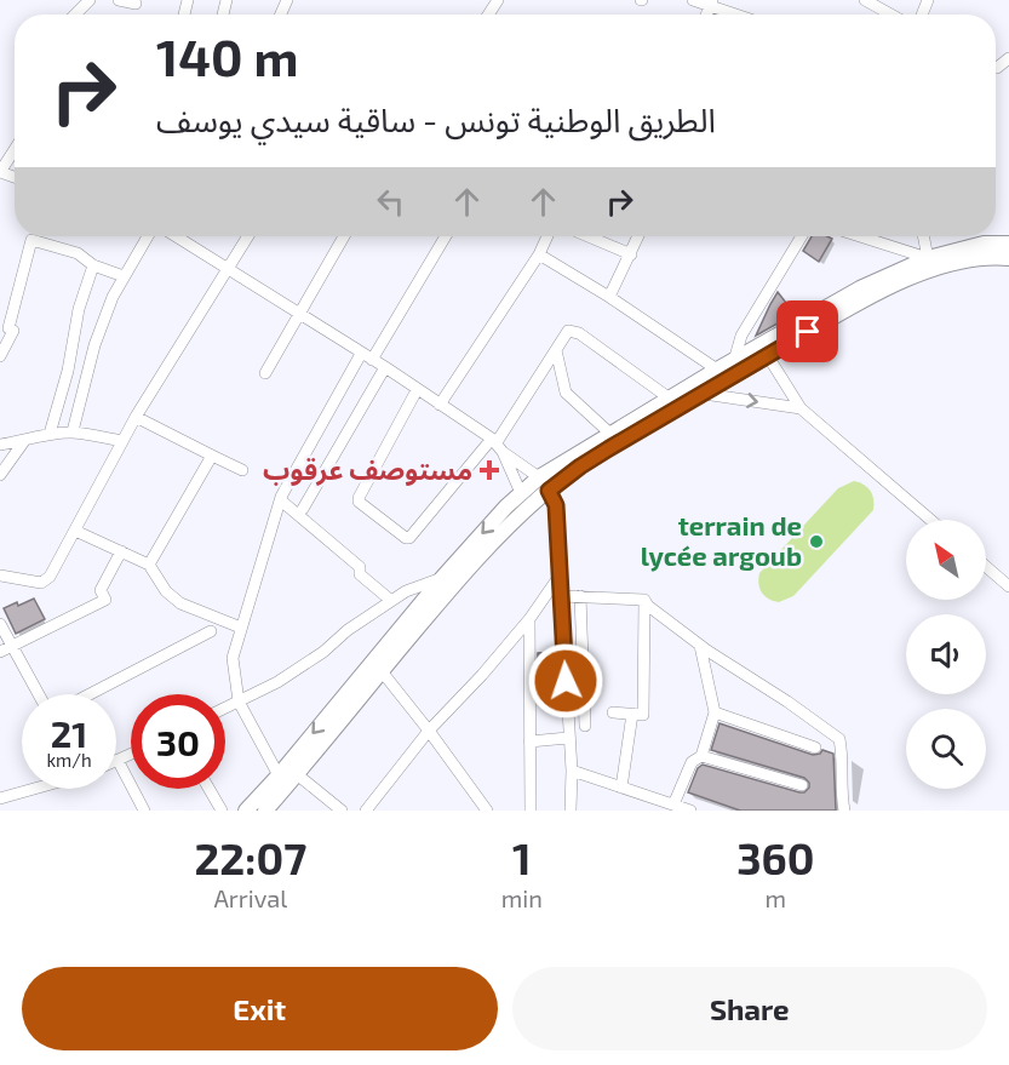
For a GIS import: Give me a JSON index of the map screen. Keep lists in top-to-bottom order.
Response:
{
  "places": {
    "health": ["مستوصف عرقوب"],
    "other": ["terrain de lycée argoub"]
  },
  "north": "top left",
  "page": {
    "turn": ["140 m", "الطريق الوطنية تونس - ساقية سيدي يوسف"],
    "speed": "21 km/h",
    "limit": "30",
    "eta": [
      "22:07",
      "Arrival",
      "1",
      "min",
      "360",
      "m"
    ],
    "buttons": ["Exit", "Share"]
  }
}
